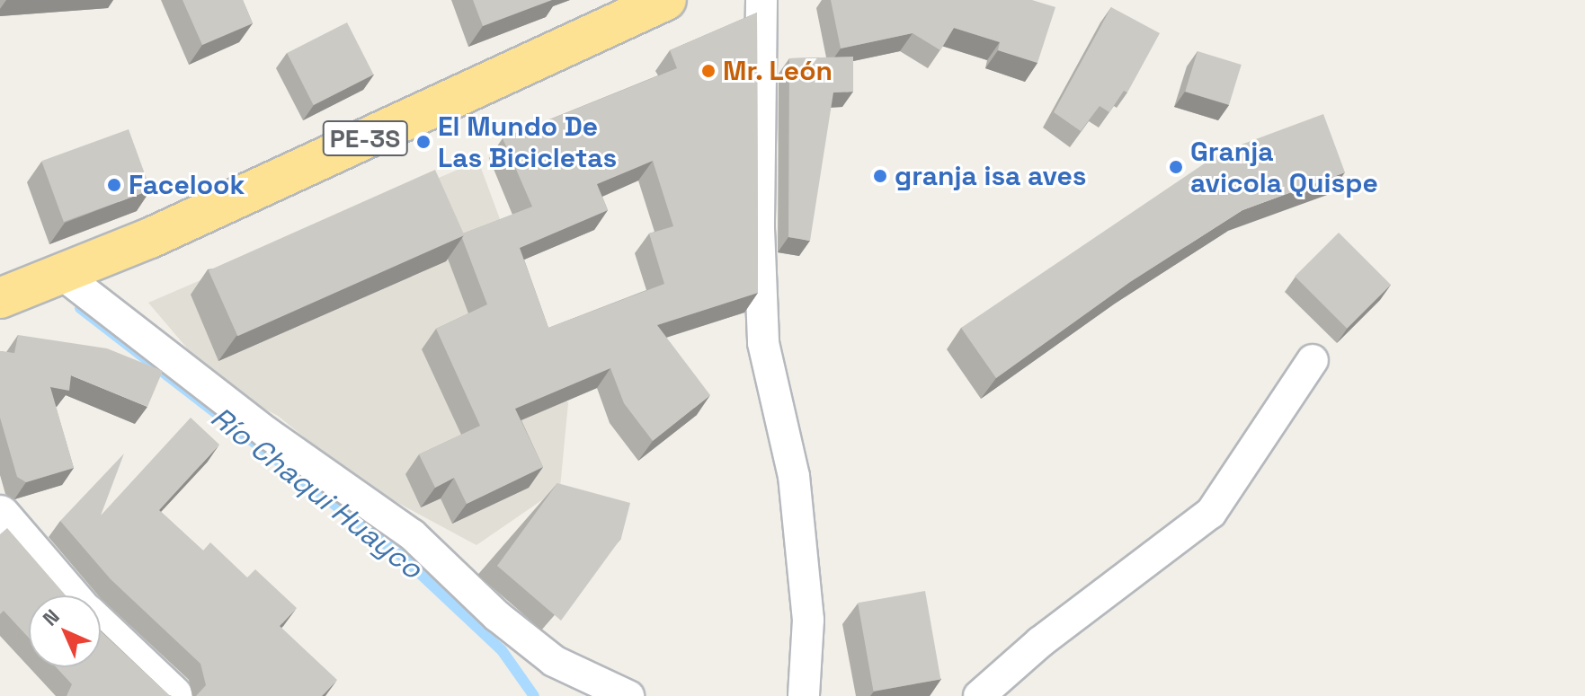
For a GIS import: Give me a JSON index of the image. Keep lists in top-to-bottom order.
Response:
{
  "streets": {
    "highway": ["PE-3S"]
  },
  "water": ["Río Chaqui Huayco"],
  "places": [
    "Mr. León",
    "El Mundo De Las Bicicletas",
    "Granja avicola Quispe",
    "granja isa aves",
    "Facelook"
  ],
  "north": "top left"
}
